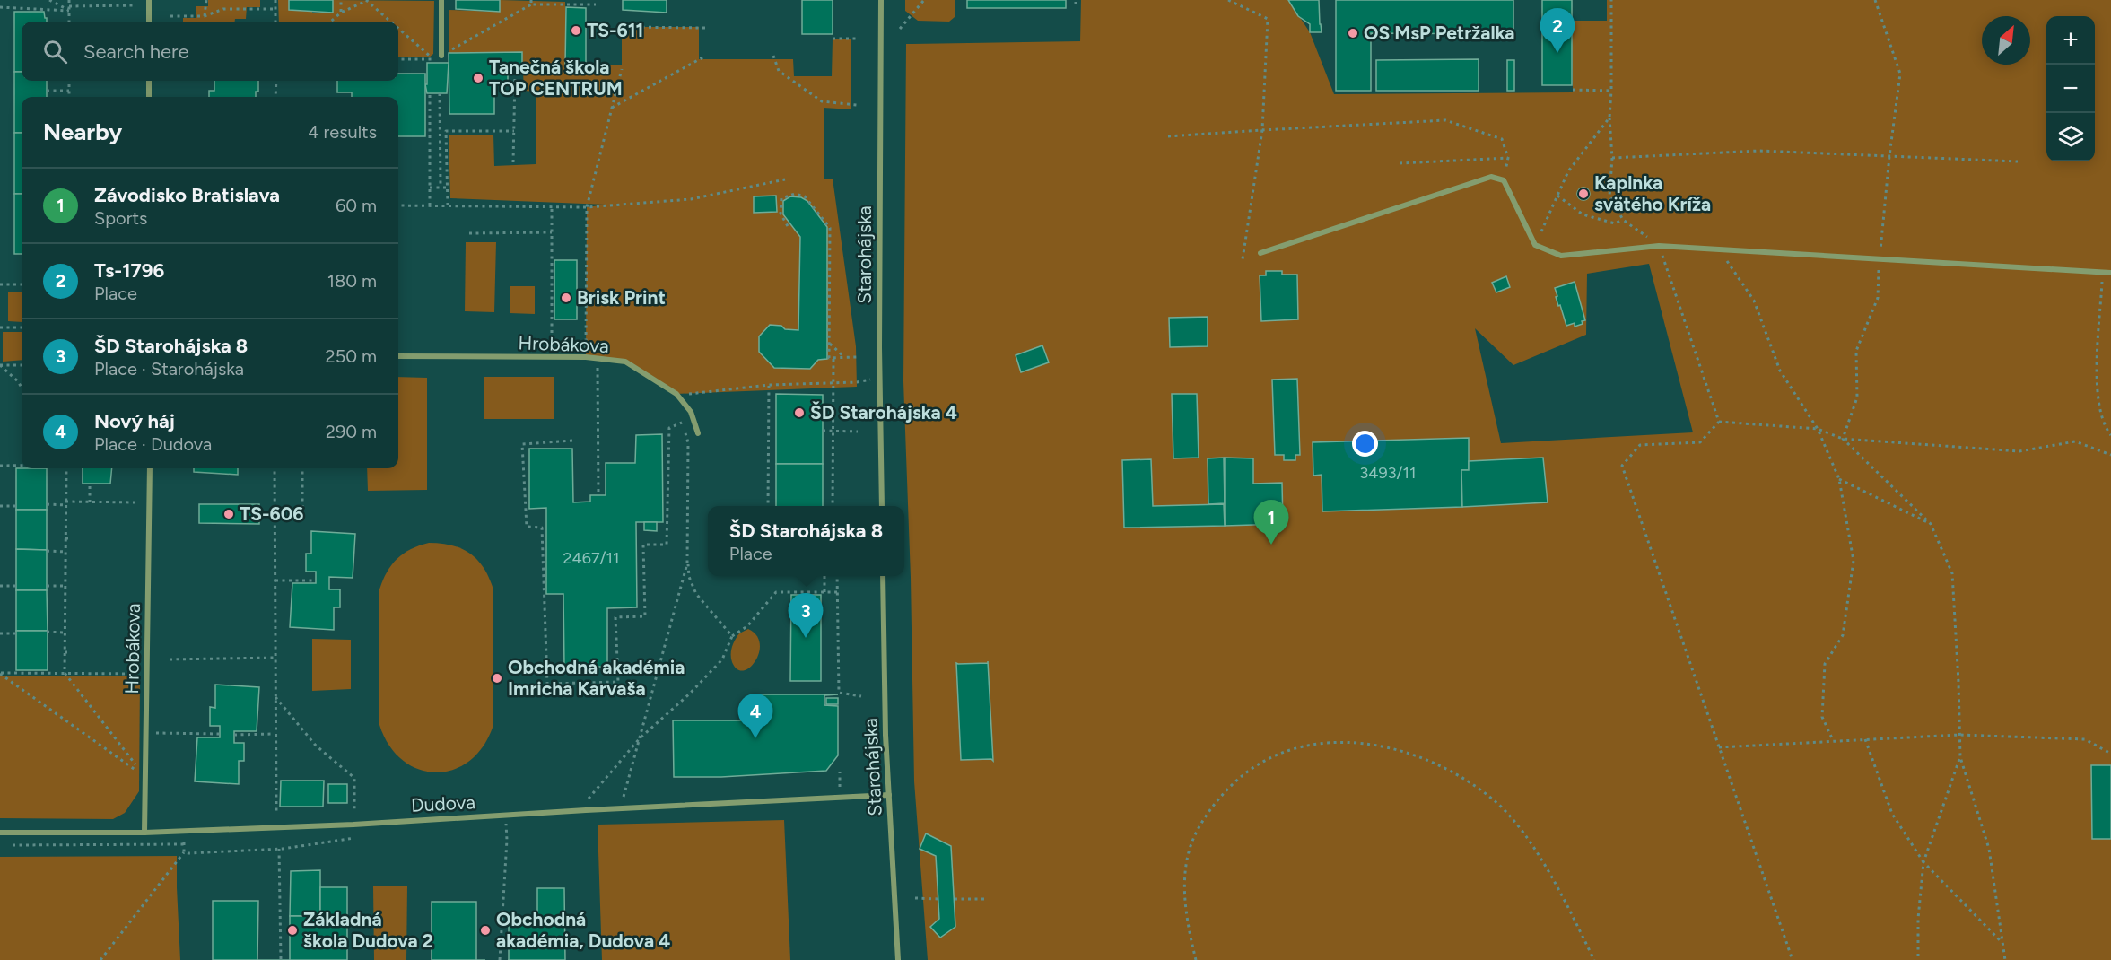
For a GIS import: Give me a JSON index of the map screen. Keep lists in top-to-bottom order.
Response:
{
  "streets": {
    "street": ["Starohájska", "Hrobákova", "Dudova"]
  },
  "crossings": [
    ["Starohájska", "Dudova"],
    ["Hrobákova", "Dudova"]
  ],
  "places": [
    "TS-611",
    "OS MsP Petržalka",
    "Tanečná škola TOP CENTRUM",
    "Kaplnka svätého Kríža",
    "Brisk Print",
    "ŠD Starohájska 4",
    "TS-606",
    "Obchodná akadémia Imricha Karvaša",
    "Základná škola Dudova 2",
    "Obchodná akadémia, Dudova 4"
  ],
  "house_numbers": ["3493/11", "2467/11"],
  "north": "top right",
  "page": {
    "pins": [
      "2",
      "1",
      "3",
      "4"
    ],
    "map_buttons": ["+", "−"],
    "search": "Search here",
    "heading": ["Nearby", "4 results"],
    "list": [
      {
        "mark": "1",
        "name": "Závodisko Bratislava",
        "note": "Sports",
        "value": "60 m"
      },
      {
        "mark": "2",
        "name": "Ts-1796",
        "note": "Place",
        "value": "180 m"
      },
      {
        "mark": "3",
        "name": "ŠD Starohájska 8",
        "note": "Place · Starohájska",
        "value": "250 m"
      },
      {
        "mark": "4",
        "name": "Nový háj",
        "note": "Place · Dudova",
        "value": "290 m"
      }
    ],
    "popup": ["ŠD Starohájska 8", "Place"]
  }
}
